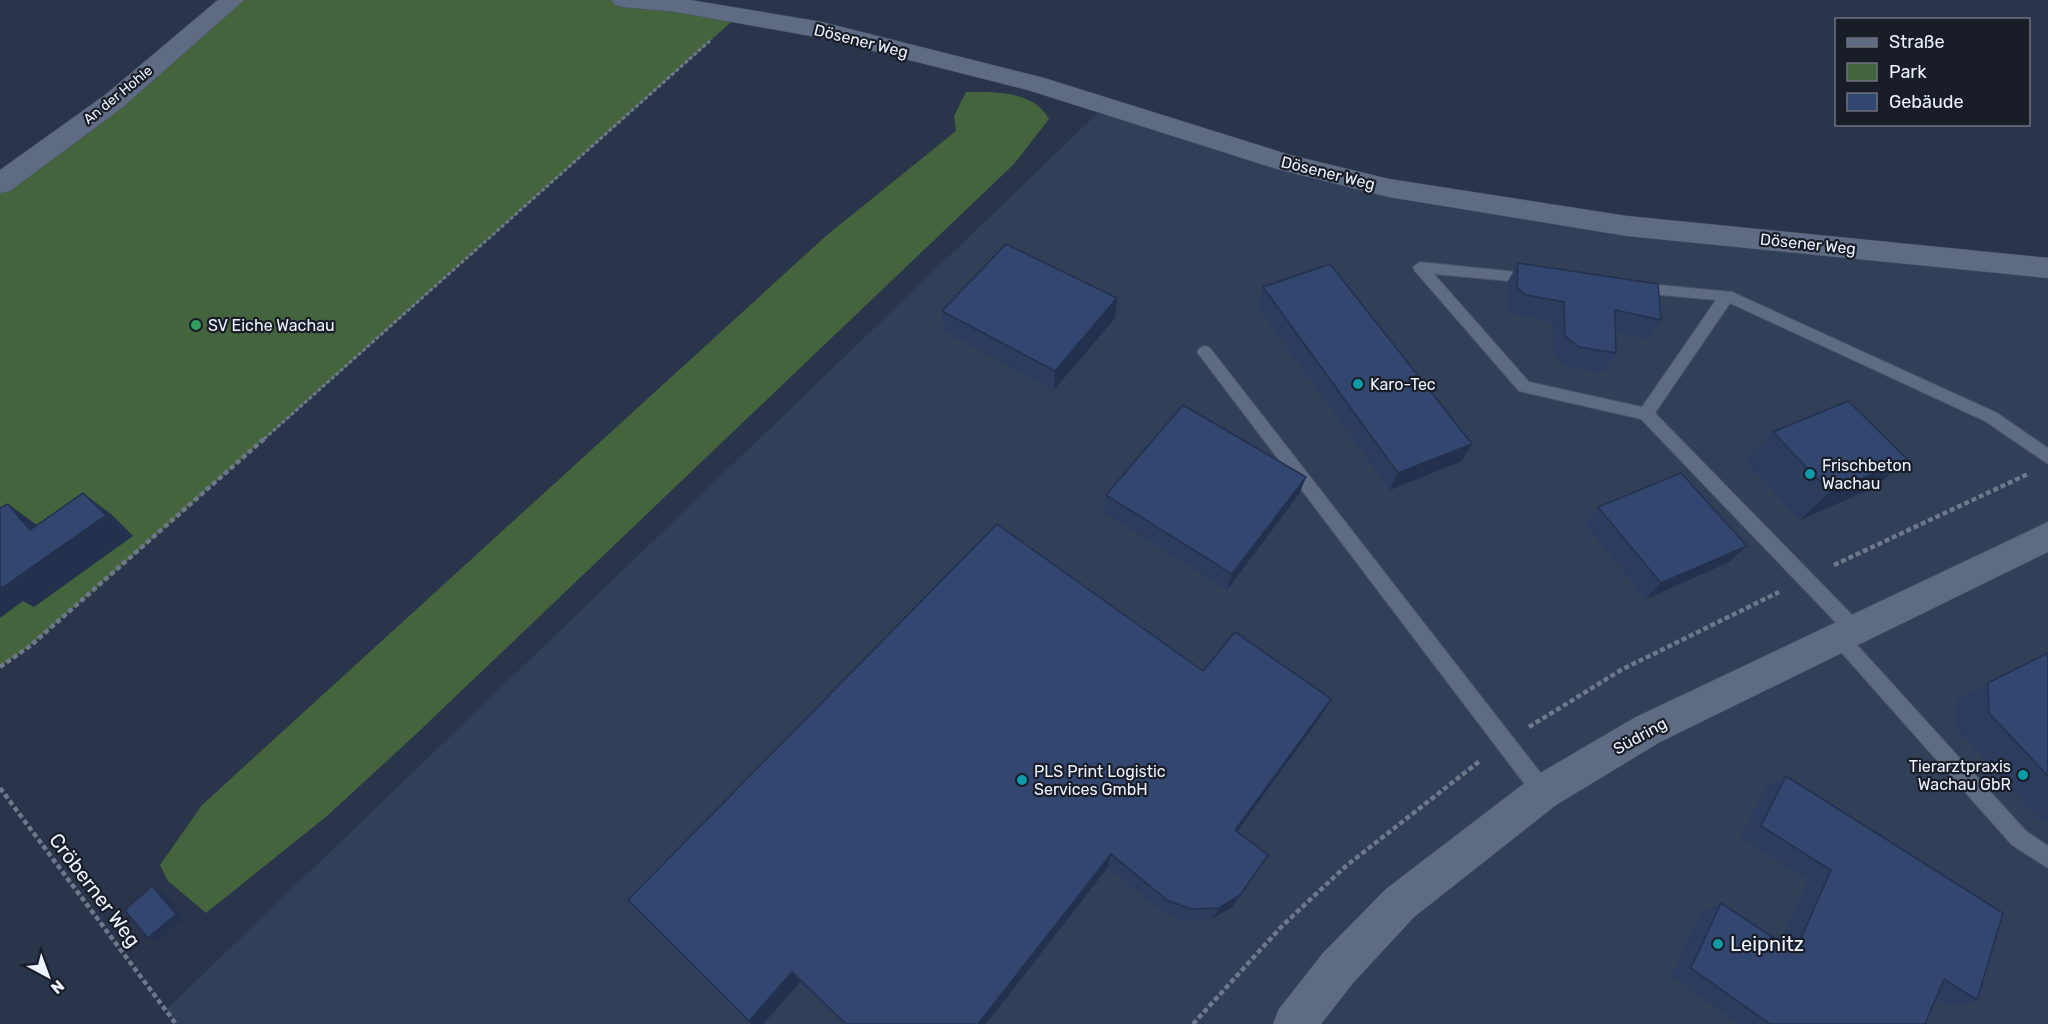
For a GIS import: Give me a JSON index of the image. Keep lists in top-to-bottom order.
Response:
{
  "streets": {
    "street": ["Dösener Weg", "An der Hohle", "Südring"],
    "path": ["Cröberner Weg"]
  },
  "places": [
    "SV Eiche Wachau",
    "Karo-Tec",
    "Frischbeton Wachau",
    "Tierarztpraxis Wachau GbR",
    "PLS Print Logistic Services GmbH",
    "Leipnitz"
  ],
  "legend": ["Straße", "Park", "Gebäude"],
  "north": "bottom right"
}
